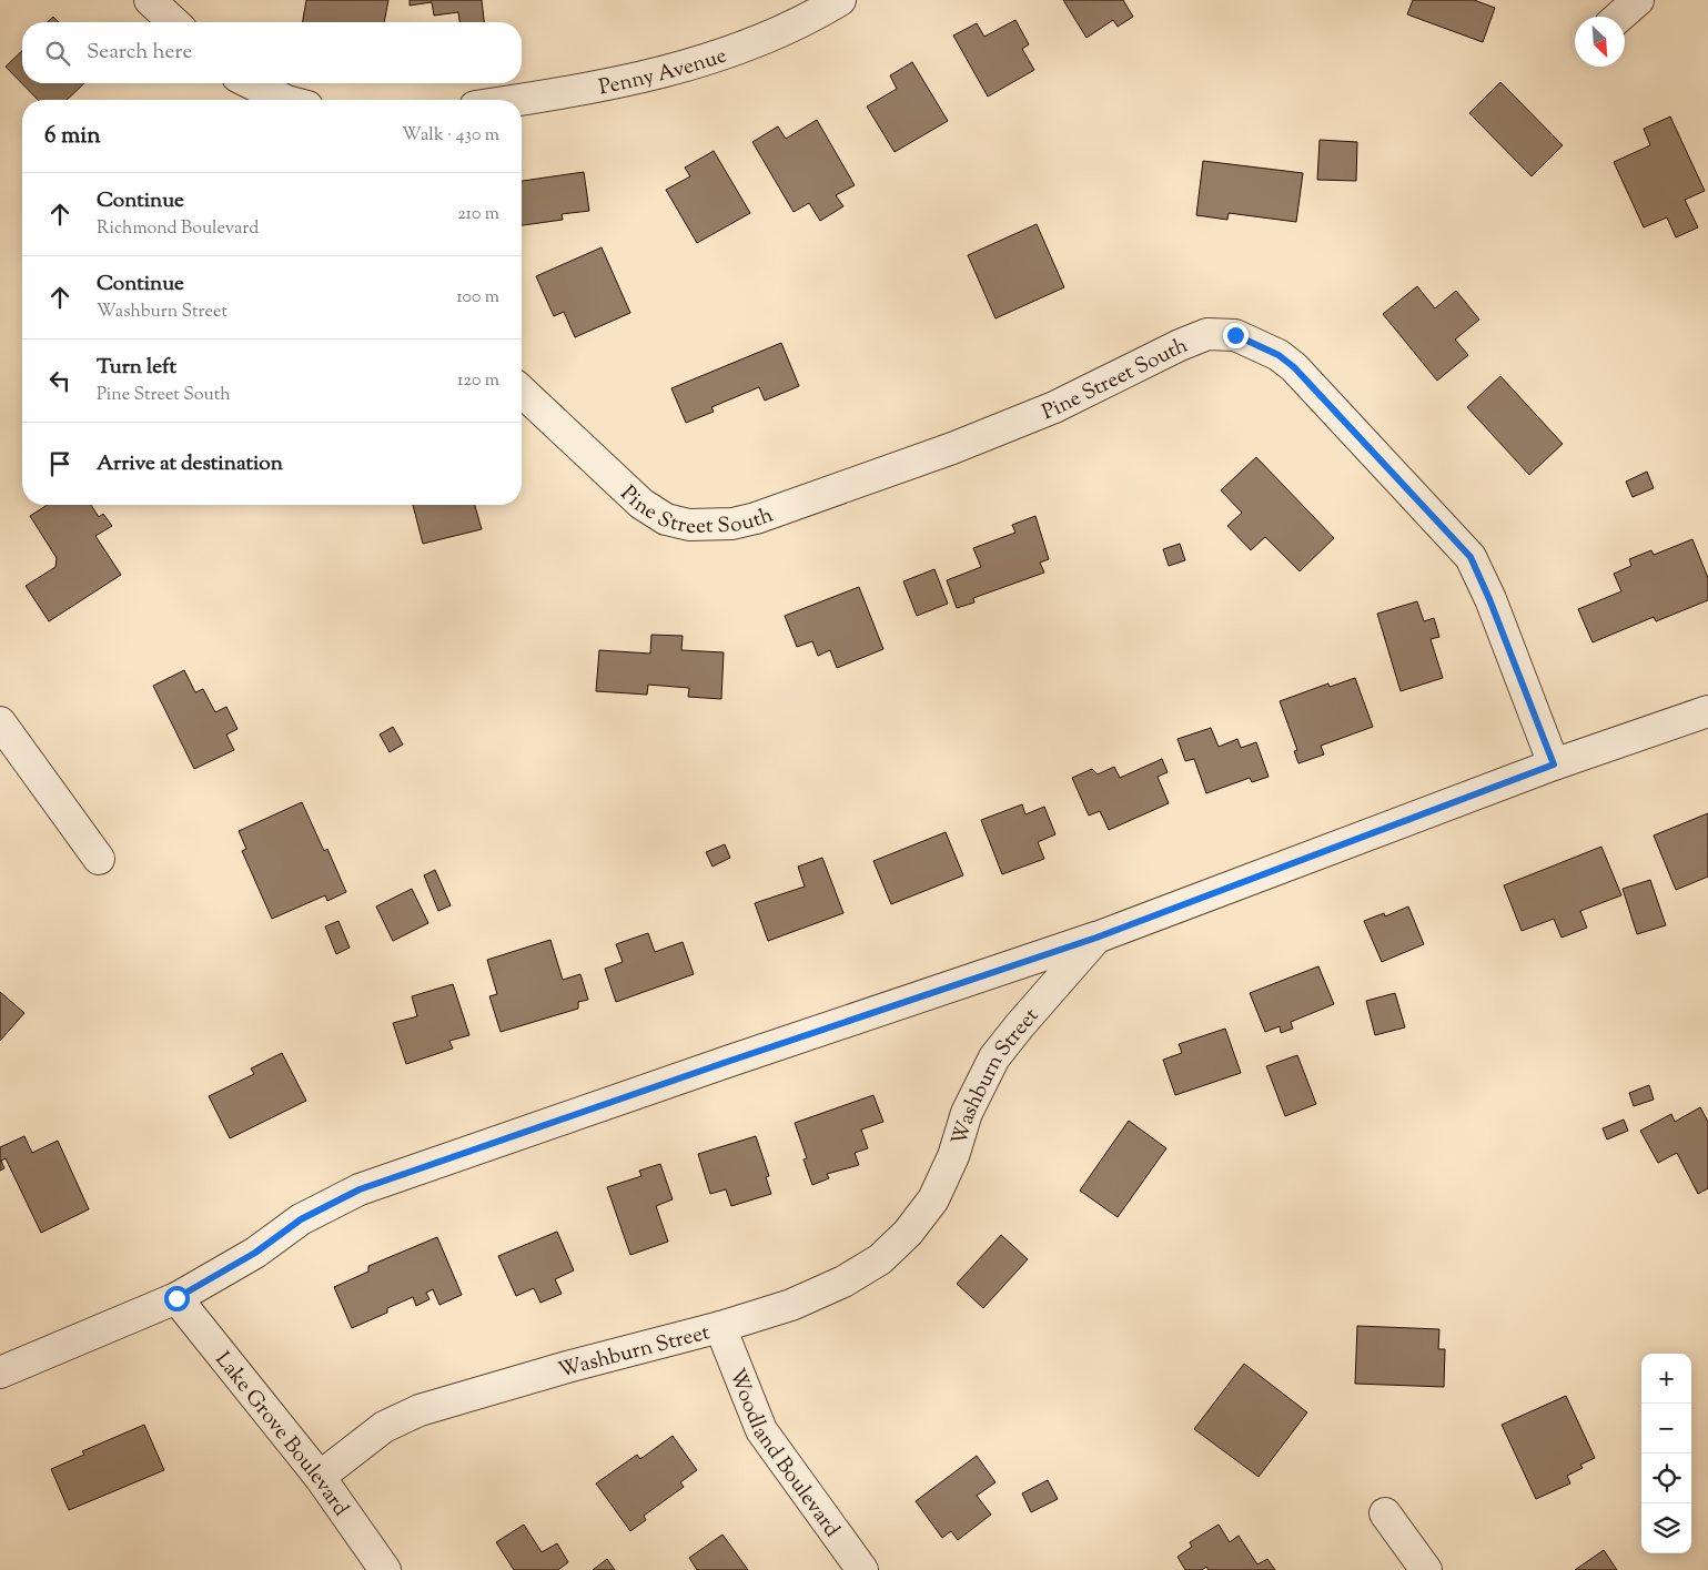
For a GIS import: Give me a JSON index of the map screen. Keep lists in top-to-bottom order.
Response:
{
  "streets": {
    "street": [
      "Penny Avenue",
      "Pine Street South",
      "Washburn Street",
      "Lake Grove Boulevard",
      "Woodland Boulevard"
    ]
  },
  "crossings": [
    ["Pine Street South", "Washburn Street"],
    ["Washburn Street", "Lake Grove Boulevard"],
    ["Washburn Street", "Woodland Boulevard"]
  ],
  "north": "bottom right",
  "page": {
    "search": "Search here",
    "heading": ["6 min", "Walk · 430 m"],
    "list": [
      ["Continue", "Richmond Boulevard", "210 m"],
      ["Continue", "Washburn Street", "100 m"],
      ["Turn left", "Pine Street South", "120 m"],
      "Arrive at destination"
    ],
    "map_buttons": ["+", "−"]
  }
}
